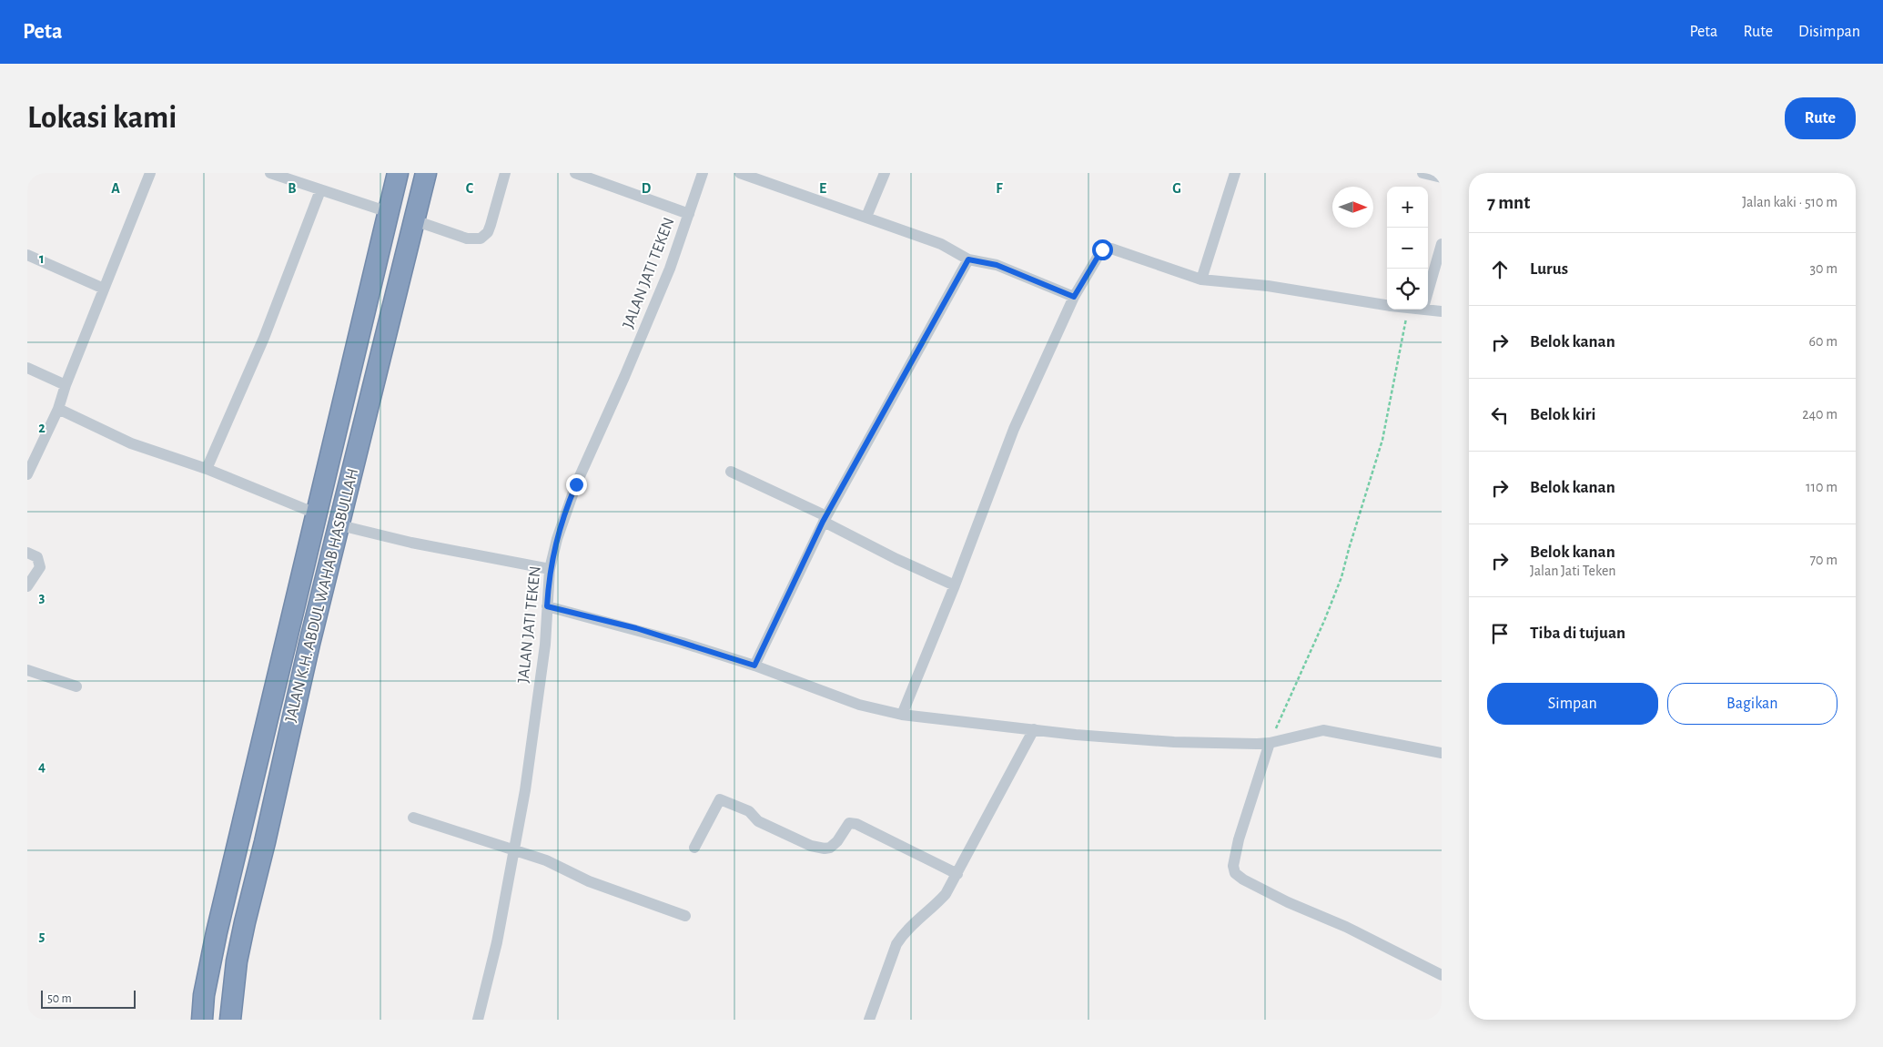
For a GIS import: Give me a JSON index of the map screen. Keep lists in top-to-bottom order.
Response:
{
  "streets": {
    "highway": ["JALAN K.H. ABDUL WAHAB HASBULLAH"],
    "street": ["JALAN JATI TEKEN"]
  },
  "scale_bar": "50 m",
  "north": "right",
  "page": {
    "header": "Peta",
    "nav": ["Peta", "Rute", "Disimpan"],
    "buttons": [
      "Rute",
      ["Simpan", "Bagikan"]
    ],
    "title": "Lokasi kami",
    "heading": ["7 mnt", "Jalan kaki · 510 m"],
    "map_buttons": ["+", "−"],
    "list": [
      ["Lurus", "30 m"],
      ["Belok kanan", "60 m"],
      ["Belok kiri", "240 m"],
      ["Belok kanan", "110 m"],
      ["Belok kanan", "Jalan Jati Teken", "70 m"],
      "Tiba di tujuan"
    ],
    "scale": "50 m"
  },
  "grid": {
    "columns": [
      "A",
      "B",
      "C",
      "D",
      "E",
      "F",
      "G"
    ],
    "rows": [
      "1",
      "2",
      "3",
      "4",
      "5"
    ]
  }
}
